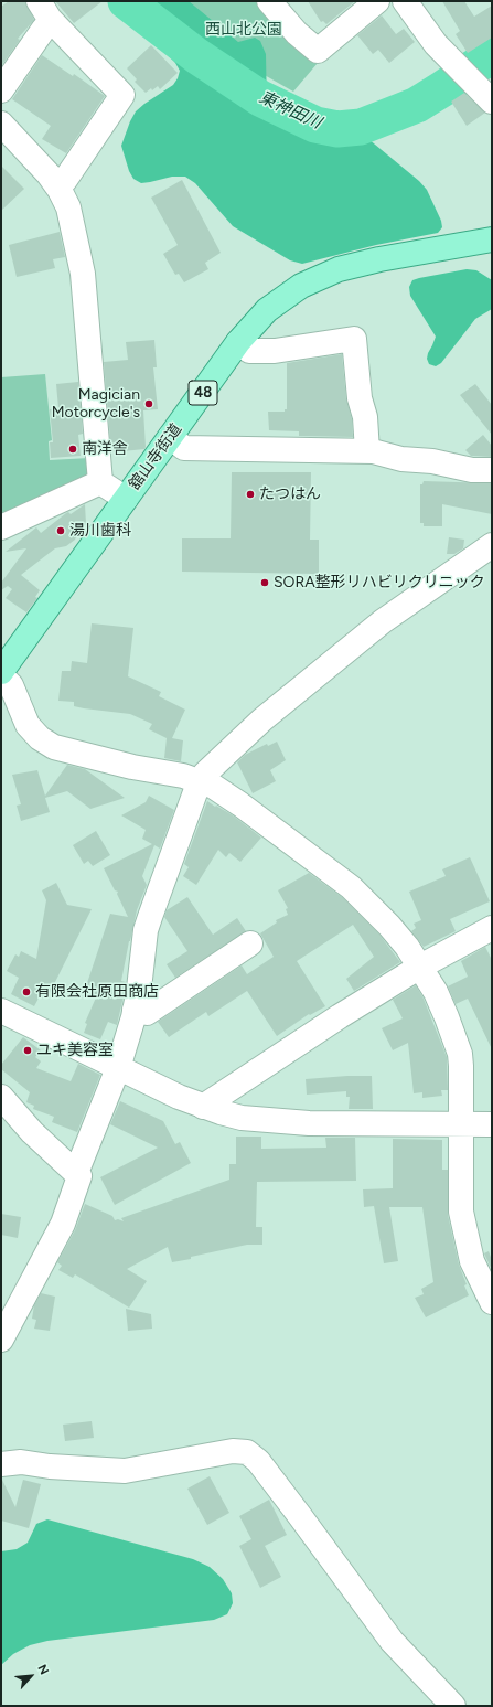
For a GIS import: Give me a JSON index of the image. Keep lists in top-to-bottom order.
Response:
{
  "streets": {
    "main road": ["48", "舘山寺街道"]
  },
  "water": ["東神田川"],
  "parks": ["西山北公園"],
  "places": [
    "Magician Motorcycle's",
    "南洋舎",
    "たつはん",
    "湯川歯科",
    "SORA整形リハビリクリニック",
    "有限会社原田商店",
    "ユキ美容室"
  ],
  "north": "top right"
}
